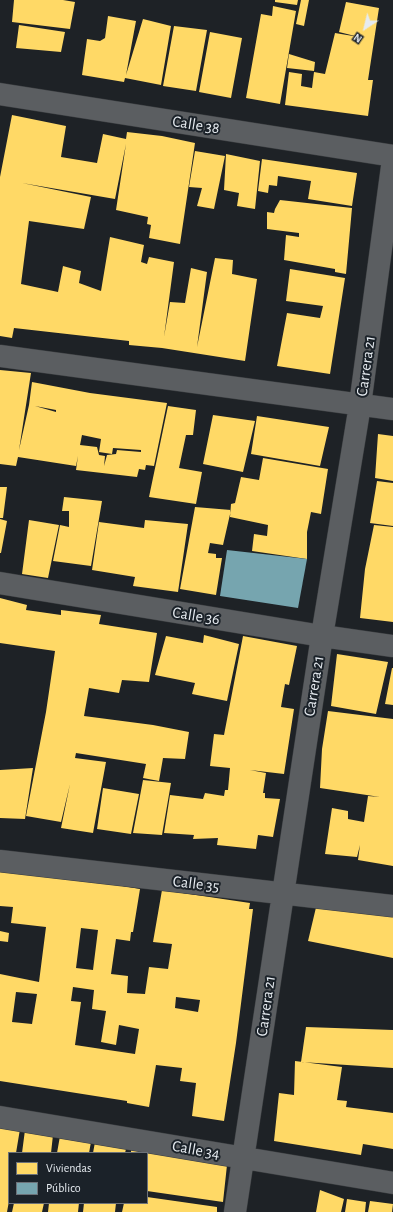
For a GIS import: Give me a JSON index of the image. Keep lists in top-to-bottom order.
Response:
{
  "streets": {
    "street": [
      "Calle 38",
      "Carrera 21",
      "Calle 36",
      "Calle 35",
      "Calle 34"
    ]
  },
  "crossings": [
    ["Calle 38", "Carrera 21"],
    ["Carrera 21", "Calle 36"],
    ["Carrera 21", "Calle 35"],
    ["Carrera 21", "Calle 34"]
  ],
  "legend": ["Viviendas", "Público"],
  "north": "bottom left"
}
